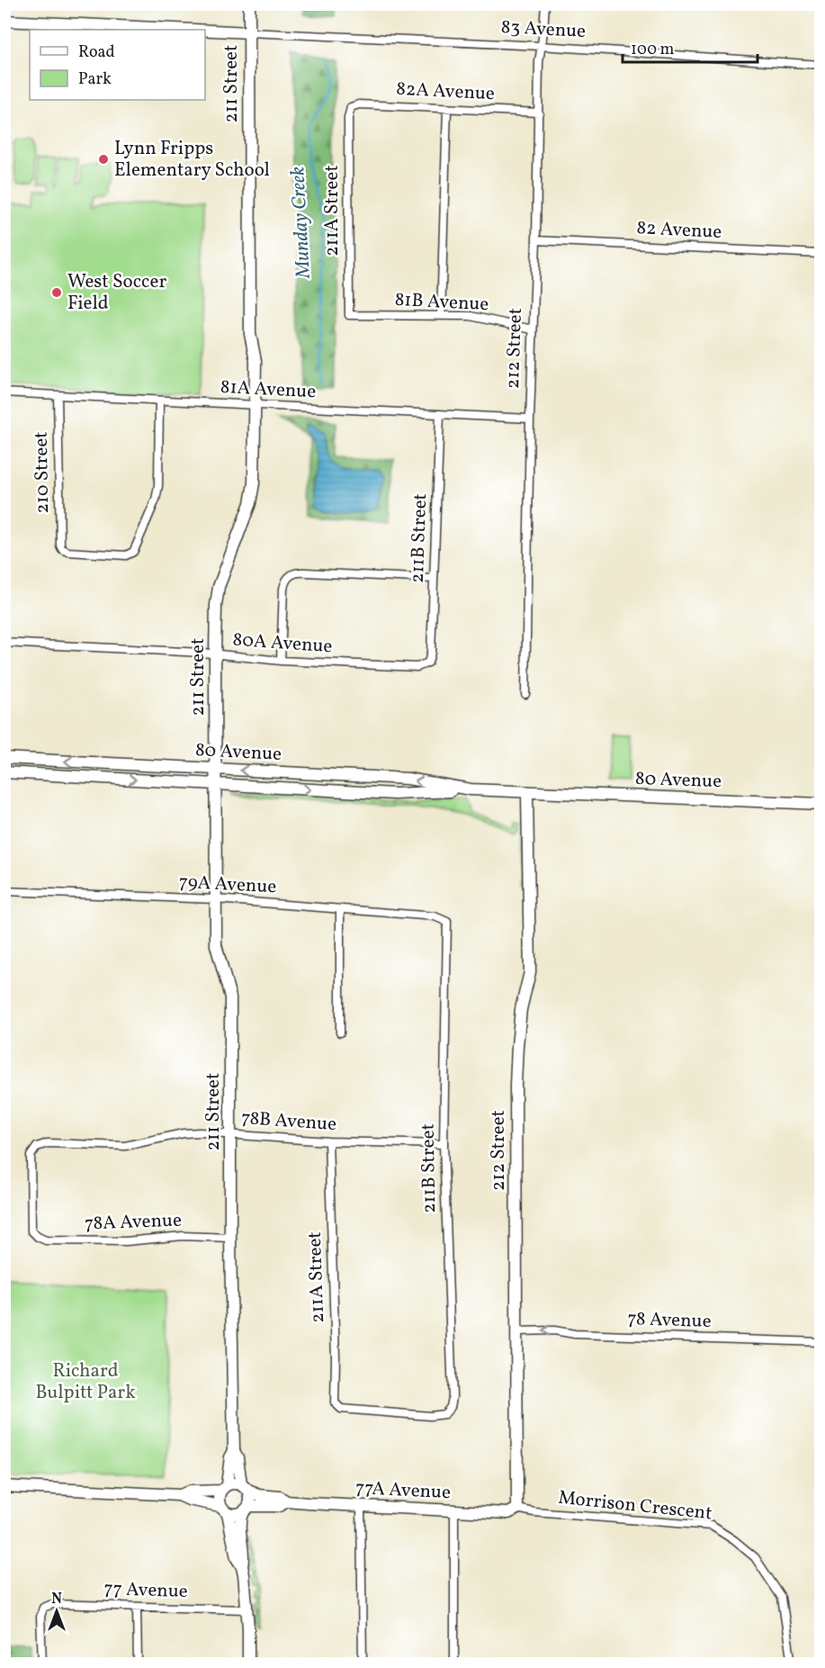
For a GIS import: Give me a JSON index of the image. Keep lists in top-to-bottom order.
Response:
{
  "streets": {
    "street": [
      "83 Avenue",
      "211 Street",
      "82A Avenue",
      "211A Street",
      "82 Avenue",
      "81B Avenue",
      "212 Street",
      "81A Avenue",
      "210 Street",
      "211B Street",
      "80A Avenue",
      "80 Avenue",
      "79A Avenue",
      "78B Avenue",
      "78A Avenue",
      "78 Avenue",
      "77A Avenue",
      "Morrison Crescent",
      "77 Avenue"
    ]
  },
  "crossings": [
    ["83 Avenue", "211 Street"],
    ["83 Avenue", "212 Street"],
    ["211 Street", "81A Avenue"],
    ["211 Street", "80A Avenue"],
    ["211 Street", "80 Avenue"],
    ["211 Street", "79A Avenue"],
    ["211 Street", "78B Avenue"],
    ["211 Street", "78A Avenue"],
    ["211 Street", "77A Avenue"],
    ["82A Avenue", "211A Street"],
    ["82A Avenue", "212 Street"],
    ["211A Street", "81B Avenue"],
    ["211A Street", "211B Street"],
    ["211A Street", "78B Avenue"],
    ["82 Avenue", "212 Street"],
    ["81B Avenue", "212 Street"],
    ["212 Street", "81A Avenue"],
    ["212 Street", "80 Avenue"],
    ["212 Street", "78 Avenue"],
    ["212 Street", "77A Avenue"],
    ["212 Street", "Morrison Crescent"],
    ["81A Avenue", "210 Street"],
    ["81A Avenue", "211B Street"],
    ["211B Street", "80A Avenue"],
    ["211B Street", "79A Avenue"],
    ["211B Street", "78B Avenue"],
    ["78B Avenue", "78A Avenue"],
    ["77A Avenue", "Morrison Crescent"]
  ],
  "one_way": ["78 Avenue"],
  "water": ["Munday Creek"],
  "parks": ["Richard Bulpitt Park"],
  "places": ["Lynn Fripps Elementary School", "West Soccer Field"],
  "legend": ["Road", "Park"],
  "scale_bar": "100 m",
  "north": "top"
}
